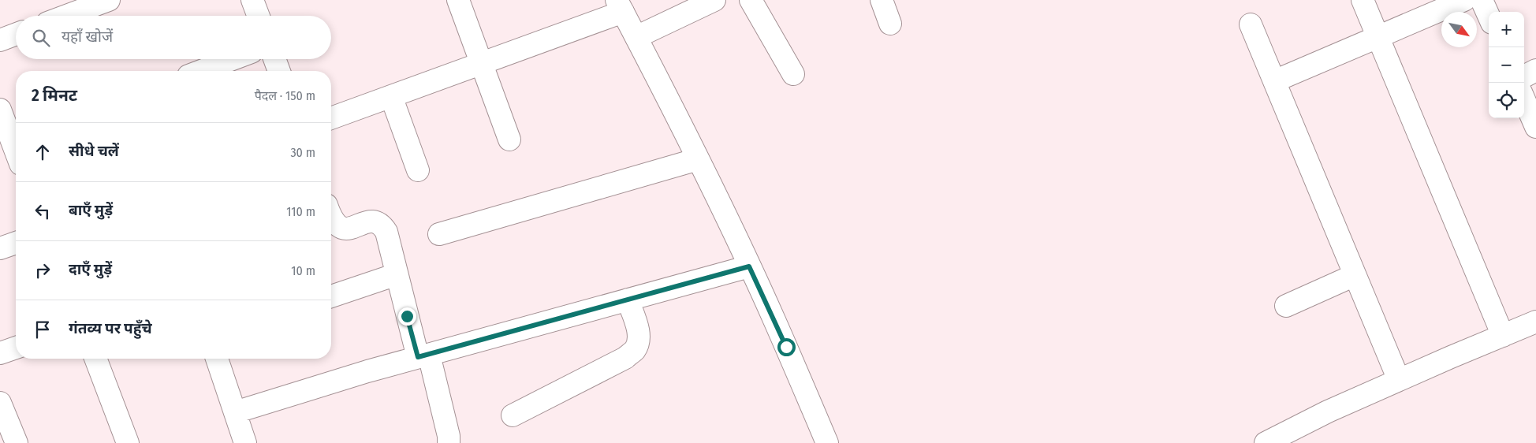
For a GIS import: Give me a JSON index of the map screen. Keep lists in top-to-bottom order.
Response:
{
  "north": "bottom right",
  "page": {
    "map_buttons": ["+", "−"],
    "search": "यहाँ खोजें",
    "heading": ["2 मिनट", "पैदल · 150 m"],
    "list": [
      ["सीधे चलें", "30 m"],
      ["बाएँ मुड़ें", "110 m"],
      ["दाएँ मुड़ें", "10 m"],
      "गंतव्य पर पहुँचे"
    ]
  }
}
